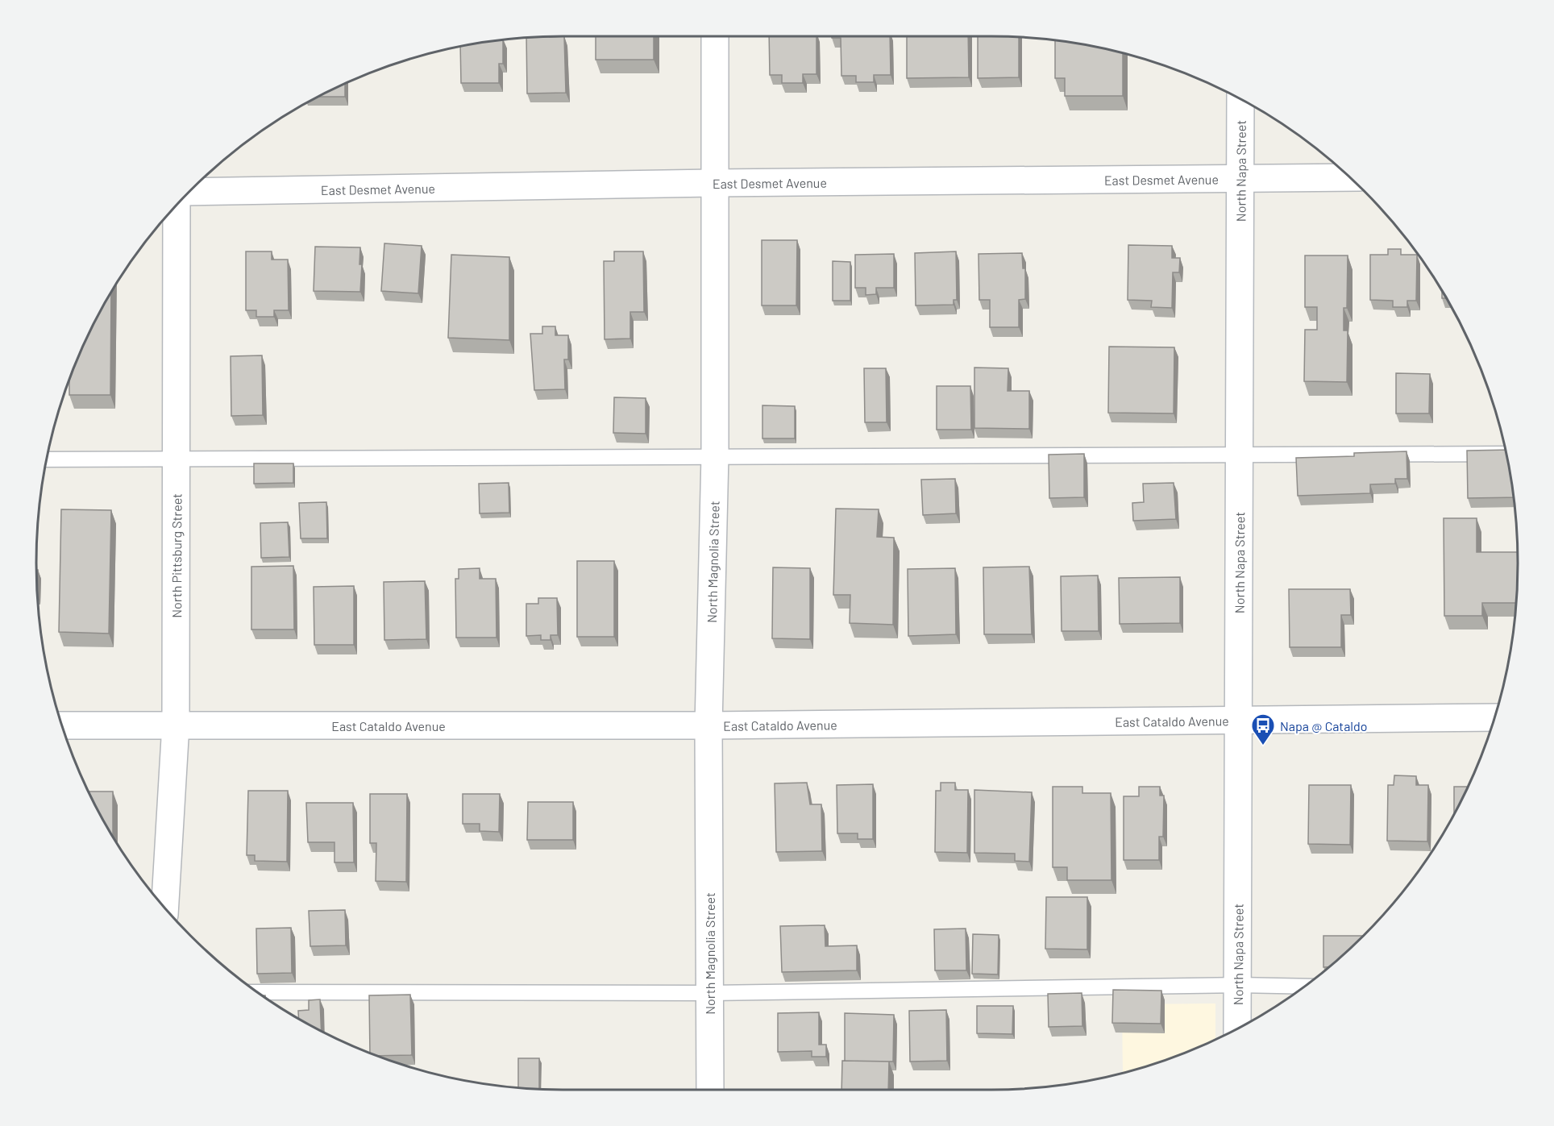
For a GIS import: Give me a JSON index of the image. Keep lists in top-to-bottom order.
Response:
{
  "streets": {
    "street": [
      "North Napa Street",
      "East Desmet Avenue",
      "North Pittsburg Street",
      "North Magnolia Street",
      "East Cataldo Avenue"
    ]
  },
  "crossings": [
    ["North Napa Street", "East Desmet Avenue"],
    ["North Napa Street", "East Cataldo Avenue"],
    ["East Desmet Avenue", "North Magnolia Street"],
    ["North Pittsburg Street", "East Cataldo Avenue"],
    ["North Magnolia Street", "East Cataldo Avenue"]
  ],
  "places": {
    "bus stop": ["Napa @ Cataldo"]
  }
}
